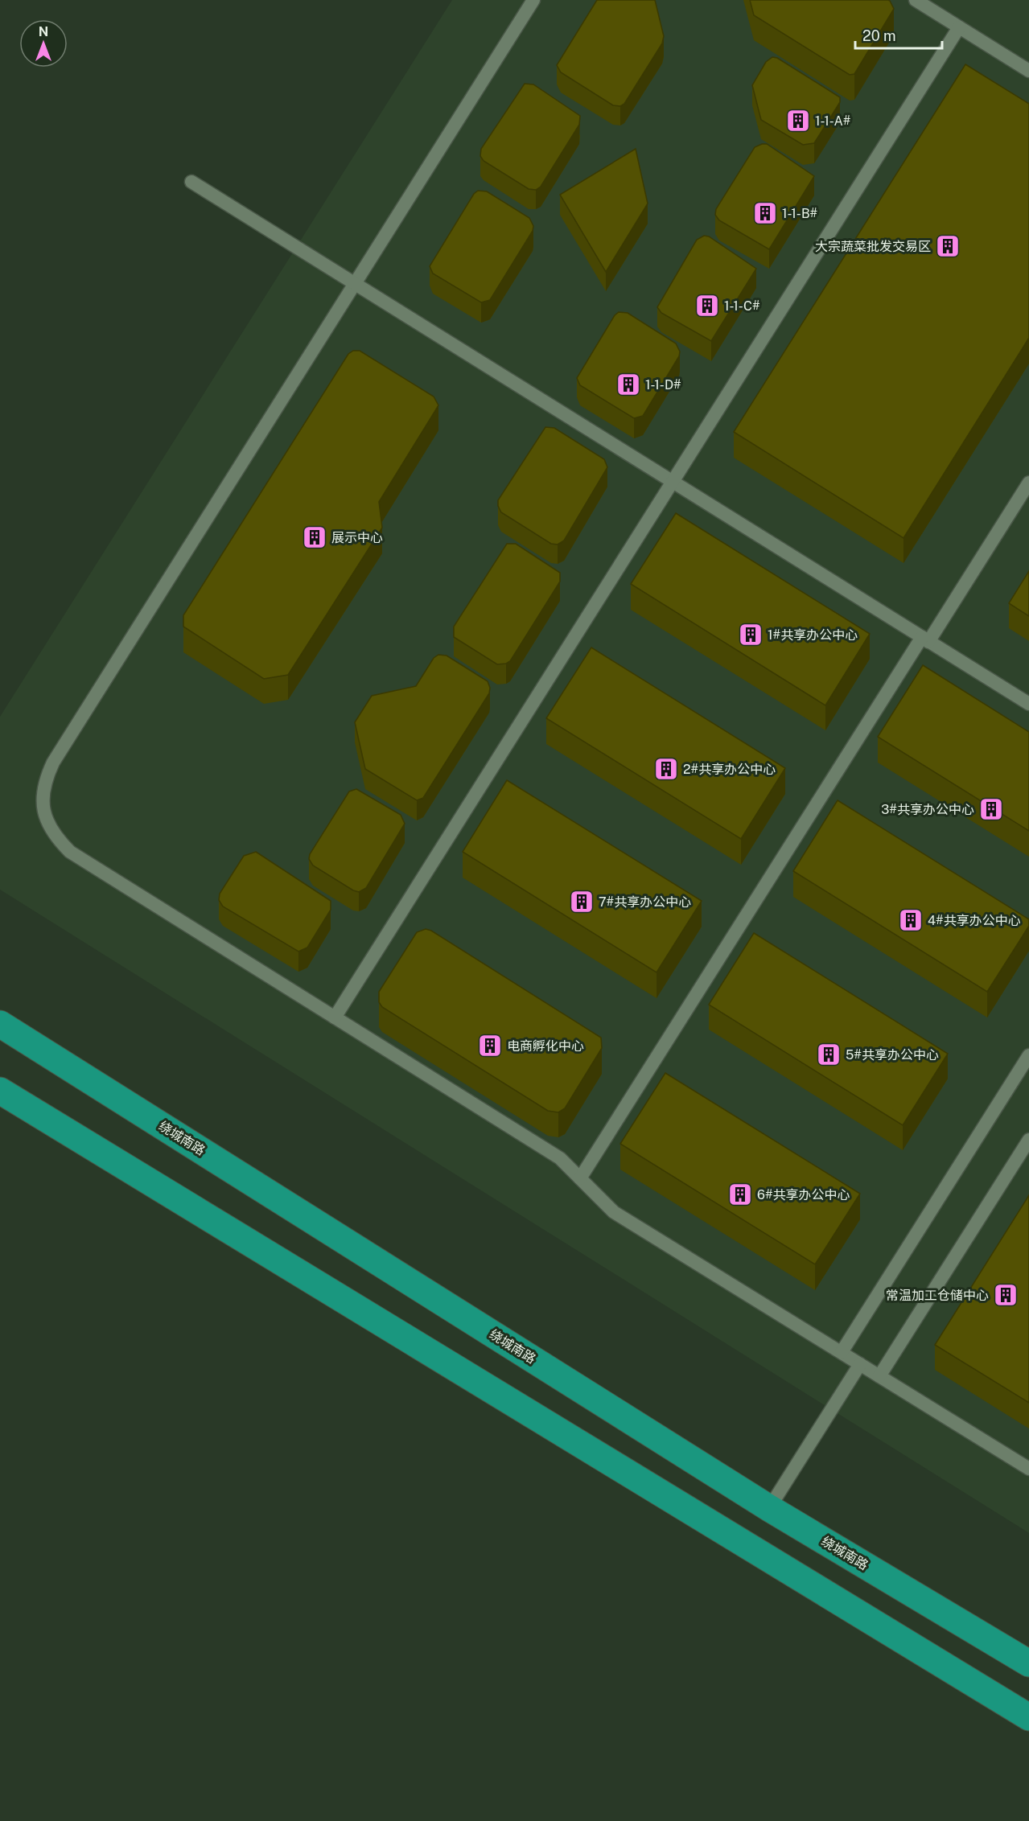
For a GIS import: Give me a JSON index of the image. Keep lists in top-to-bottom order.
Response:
{
  "streets": {
    "highway": ["绕城南路"]
  },
  "places": {
    "building": [
      "1-1-A#",
      "1-1-B#",
      "大宗蔬菜批发交易区",
      "1-1-C#",
      "1-1-D#",
      "展示中心",
      "1#共享办公中心",
      "2#共享办公中心",
      "3#共享办公中心",
      "7#共享办公中心",
      "4#共享办公中心",
      "电商孵化中心",
      "5#共享办公中心",
      "6#共享办公中心",
      "常温加工仓储中心"
    ]
  },
  "scale_bar": "20 m",
  "north": "top"
}
